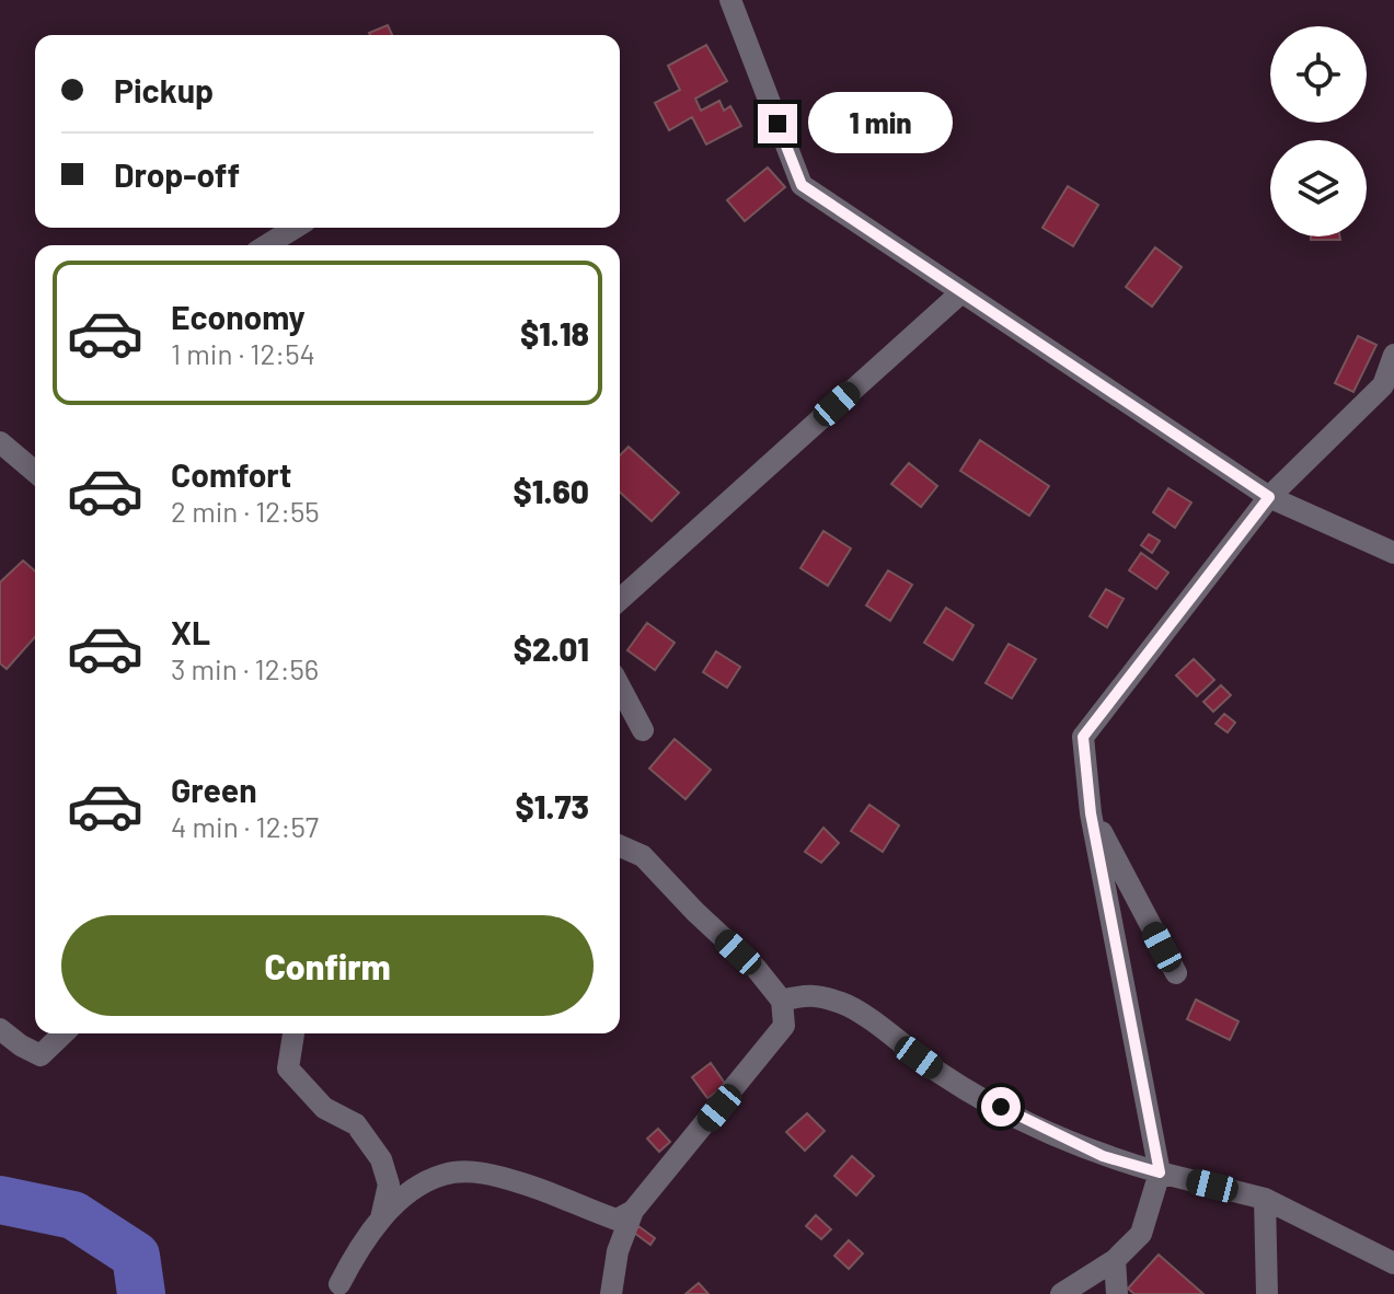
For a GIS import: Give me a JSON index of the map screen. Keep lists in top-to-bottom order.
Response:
{
  "page": {
    "banner": ["Pickup", "Drop-off"],
    "bubble": "1 min",
    "list": [
      {
        "name": "Economy",
        "note": "1 min · 12:54",
        "value": "$1.18"
      },
      {
        "name": "Comfort",
        "note": "2 min · 12:55",
        "value": "$1.60"
      },
      {
        "name": "XL",
        "note": "3 min · 12:56",
        "value": "$2.01"
      },
      {
        "name": "Green",
        "note": "4 min · 12:57",
        "value": "$1.73"
      }
    ],
    "buttons": "Confirm"
  }
}
